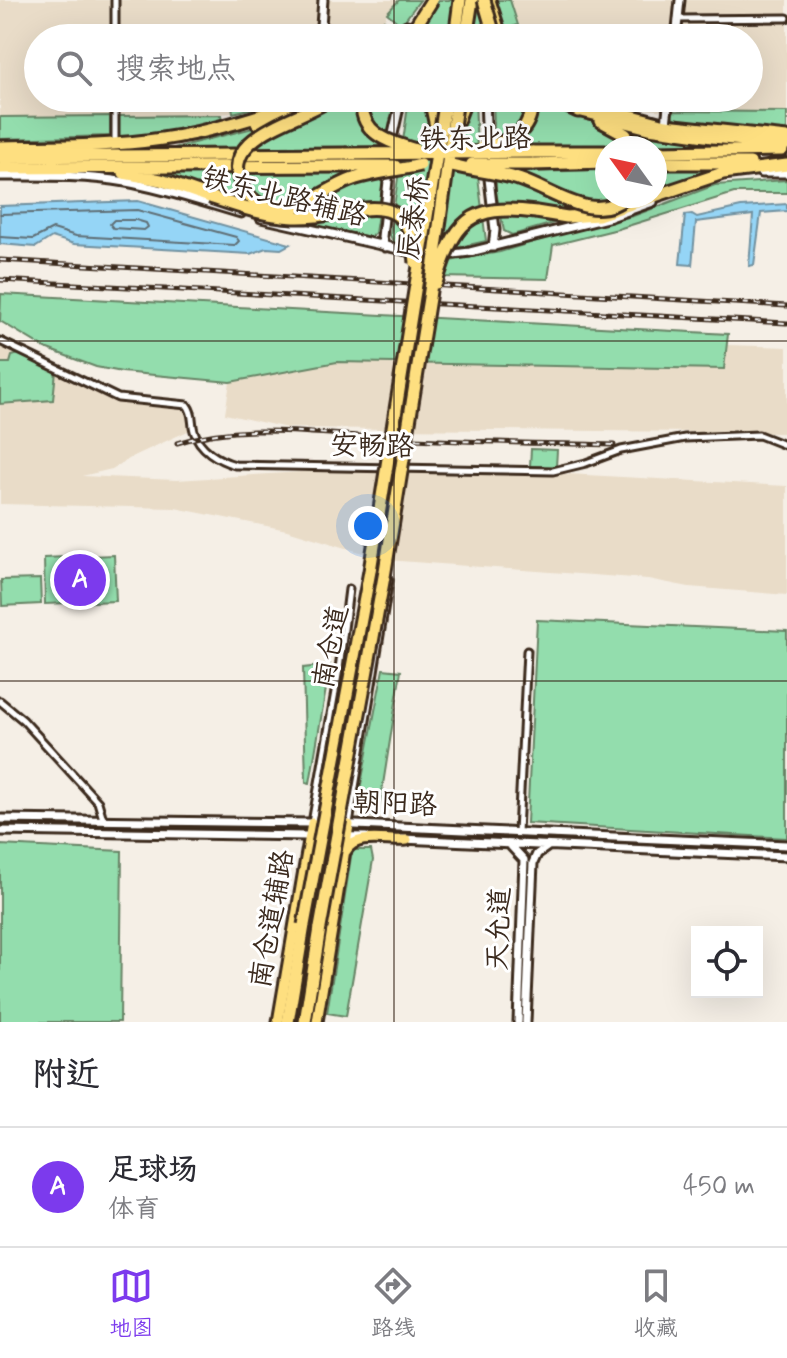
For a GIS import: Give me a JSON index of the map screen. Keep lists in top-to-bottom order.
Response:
{
  "streets": {
    "highway": ["铁东北路", "辰泰桥", "南仓道"],
    "main road": ["南仓道辅路"],
    "street": [
      "铁东北路辅路",
      "安畅路",
      "朝阳路",
      "天允道"
    ]
  },
  "crossings": [
    ["铁东北路", "辰泰桥"],
    ["辰泰桥", "南仓道"],
    ["朝阳路", "南仓道辅路"],
    ["朝阳路", "天允道"]
  ],
  "north": "top left",
  "page": {
    "search": "搜索地点",
    "pins": "A",
    "heading": "附近",
    "list": [
      {
        "mark": "A",
        "name": "足球场",
        "note": "体育",
        "value": "450 m"
      }
    ],
    "nav": ["地图", "路线", "收藏"]
  }
}
